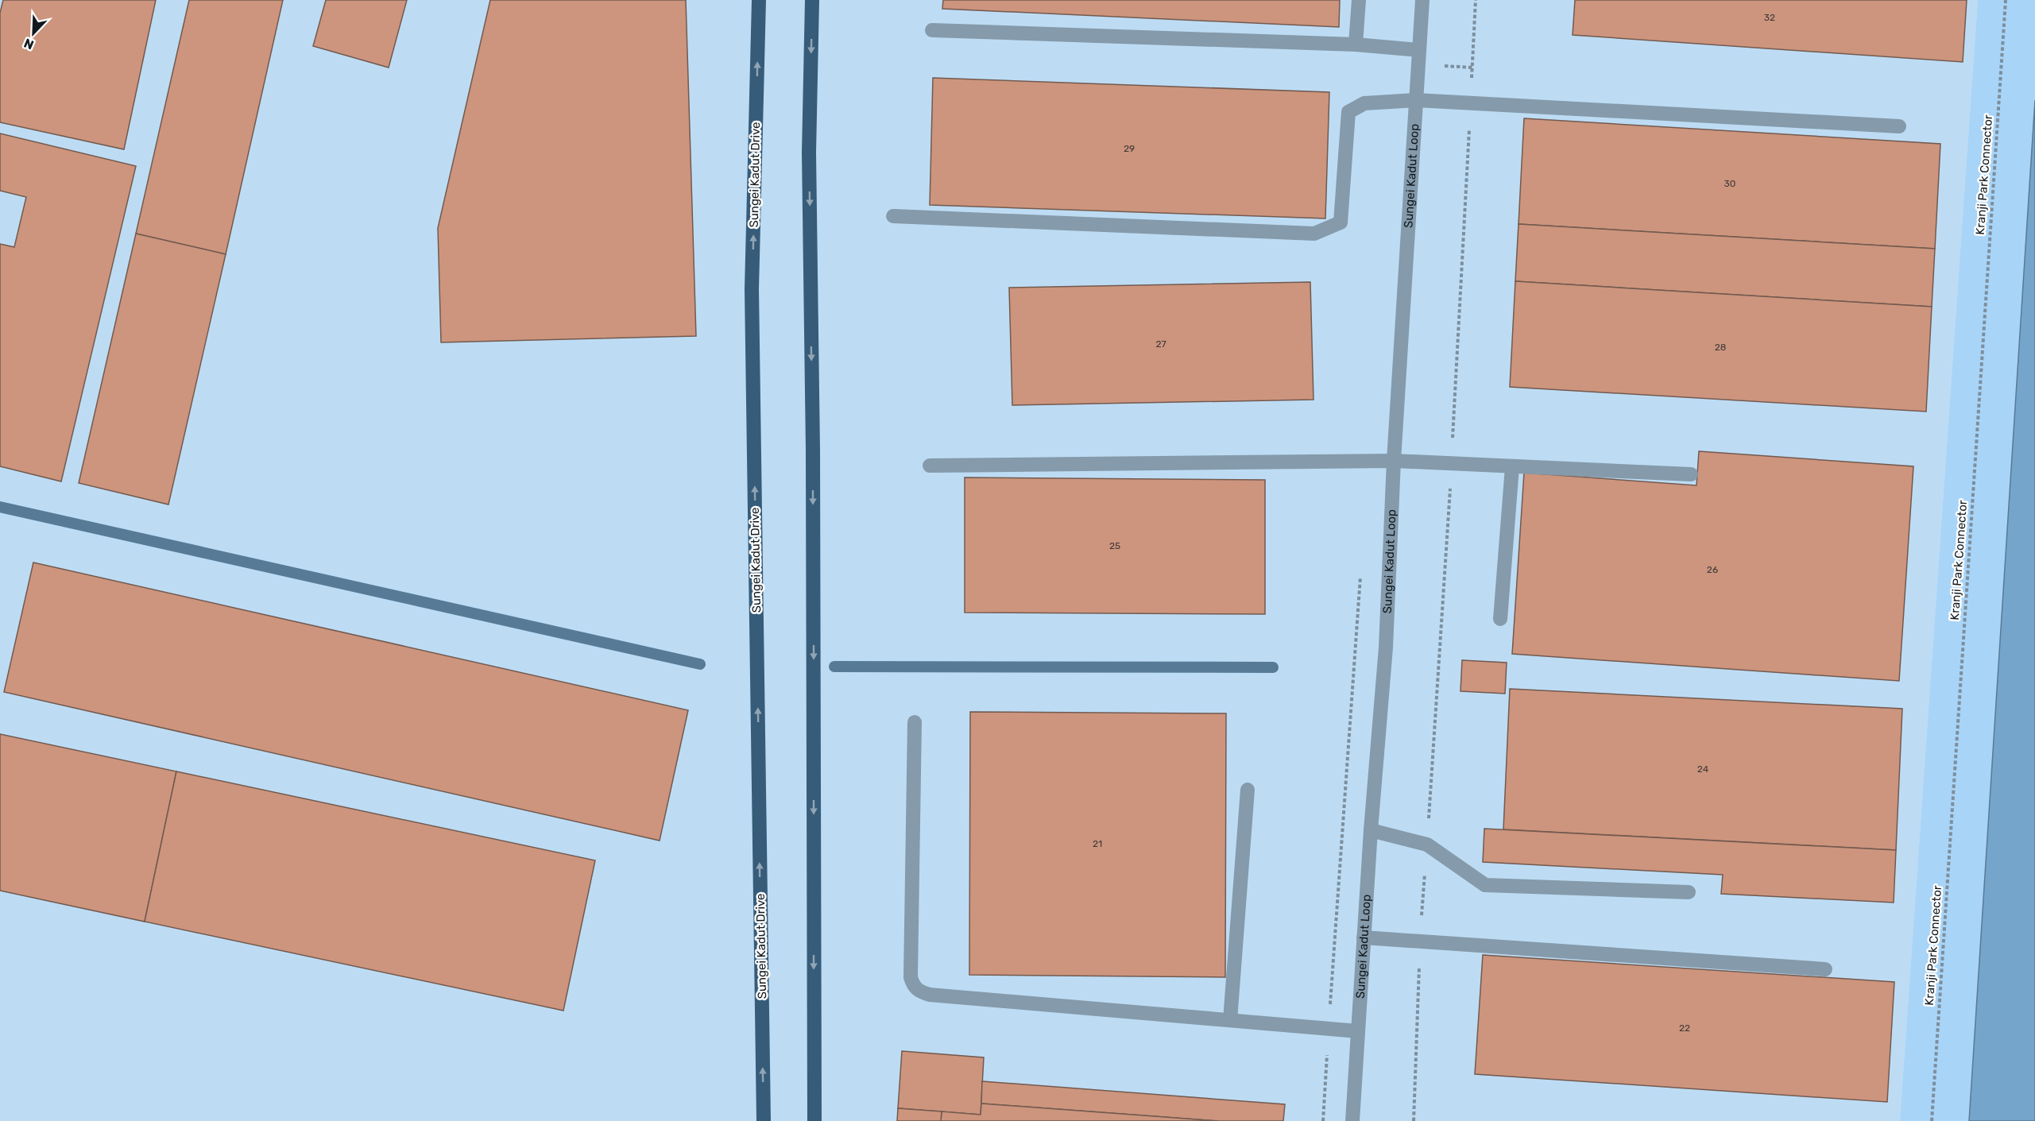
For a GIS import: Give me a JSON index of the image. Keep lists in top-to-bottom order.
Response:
{
  "streets": {
    "main road": ["Sungei Kadut Drive"],
    "street": ["Sungei Kadut Loop"],
    "path": ["Kranji Park Connector"]
  },
  "house_numbers": [
    "32",
    "29",
    "30",
    "27",
    "28",
    "25",
    "26",
    "24",
    "21",
    "22"
  ],
  "north": "bottom left"
}
